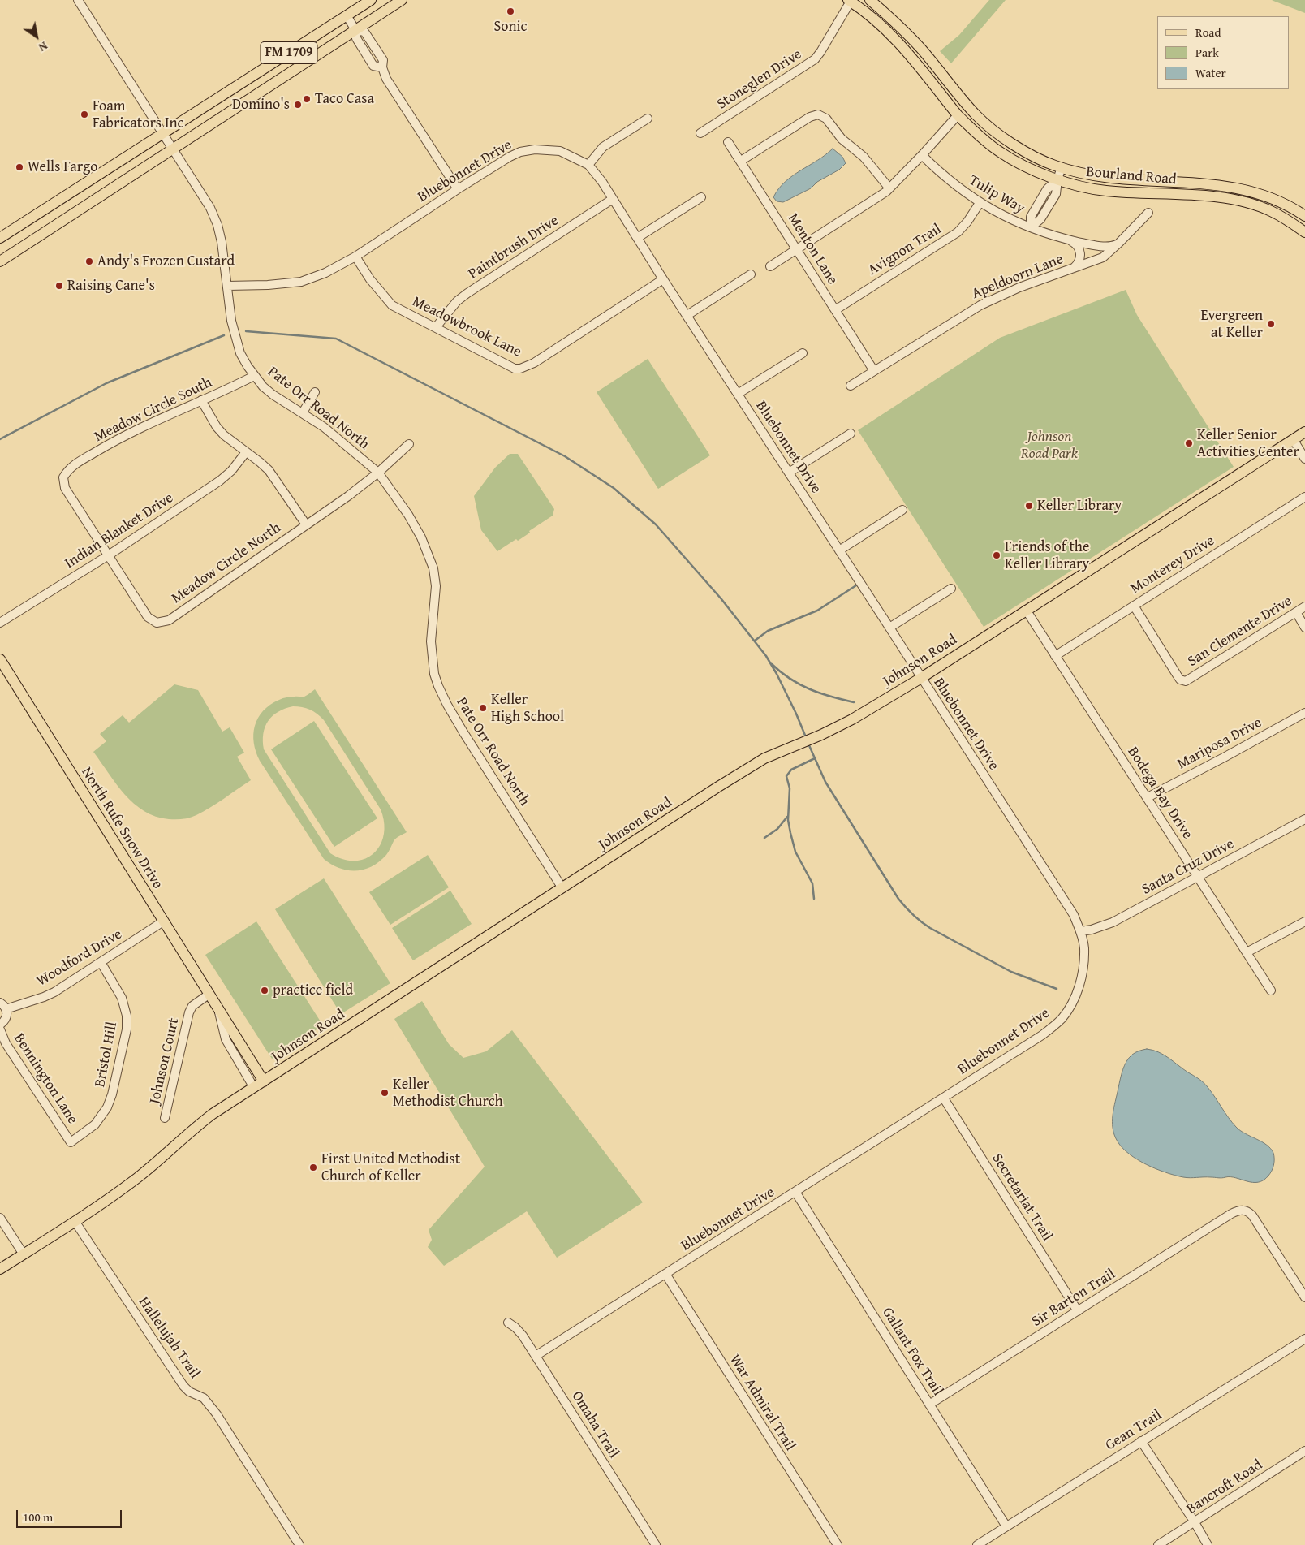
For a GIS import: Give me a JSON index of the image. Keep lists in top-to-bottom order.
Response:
{
  "streets": {
    "main road": [
      "FM 1709",
      "Bourland Road",
      "Johnson Road",
      "North Rufe Snow Drive"
    ],
    "street": [
      "Stoneglen Drive",
      "Bluebonnet Drive",
      "Tulip Way",
      "Paintbrush Drive",
      "Menton Lane",
      "Avignon Trail",
      "Apeldoorn Lane",
      "Meadowbrook Lane",
      "Pate Orr Road North",
      "Meadow Circle South",
      "Indian Blanket Drive",
      "Meadow Circle North",
      "Monterey Drive",
      "San Clemente Drive",
      "Mariposa Drive",
      "Bodega Bay Drive",
      "Santa Cruz Drive",
      "Woodford Drive",
      "Bristol Hill",
      "Johnson Court",
      "Bennington Lane",
      "Secretariat Trail",
      "Sir Barton Trail",
      "Hallelujah Trail",
      "Gallant Fox Trail",
      "War Admiral Trail",
      "Omaha Trail",
      "Gean Trail",
      "Bancroft Road"
    ]
  },
  "crossings": [
    ["FM 1709", "Pate Orr Road North"],
    ["Stoneglen Drive", "Bourland Road"],
    ["Bluebonnet Drive", "Paintbrush Drive"],
    ["Bluebonnet Drive", "Meadowbrook Lane"],
    ["Bluebonnet Drive", "Pate Orr Road North"],
    ["Bluebonnet Drive", "Johnson Road"],
    ["Bluebonnet Drive", "Santa Cruz Drive"],
    ["Bluebonnet Drive", "Secretariat Trail"],
    ["Bluebonnet Drive", "Gallant Fox Trail"],
    ["Bluebonnet Drive", "War Admiral Trail"],
    ["Bluebonnet Drive", "Omaha Trail"],
    ["Tulip Way", "Avignon Trail"],
    ["Tulip Way", "Apeldoorn Lane"],
    ["Paintbrush Drive", "Meadowbrook Lane"],
    ["Menton Lane", "Avignon Trail"],
    ["Menton Lane", "Apeldoorn Lane"],
    ["Pate Orr Road North", "Meadow Circle South"],
    ["Pate Orr Road North", "Meadow Circle North"],
    ["Pate Orr Road North", "Johnson Road"],
    ["Meadow Circle South", "Indian Blanket Drive"],
    ["Meadow Circle South", "Meadow Circle North"],
    ["Indian Blanket Drive", "Meadow Circle North"],
    ["Monterey Drive", "San Clemente Drive"],
    ["Monterey Drive", "Bodega Bay Drive"],
    ["Johnson Road", "Bodega Bay Drive"],
    ["Johnson Road", "North Rufe Snow Drive"],
    ["Johnson Road", "Hallelujah Trail"],
    ["Mariposa Drive", "Bodega Bay Drive"],
    ["Bodega Bay Drive", "Santa Cruz Drive"],
    ["North Rufe Snow Drive", "Woodford Drive"],
    ["North Rufe Snow Drive", "Johnson Court"],
    ["Woodford Drive", "Bristol Hill"],
    ["Bristol Hill", "Bennington Lane"],
    ["Secretariat Trail", "Sir Barton Trail"],
    ["Sir Barton Trail", "Gallant Fox Trail"],
    ["Gallant Fox Trail", "Gean Trail"]
  ],
  "parks": ["Johnson Road Park"],
  "places": [
    "Sonic",
    "Taco Casa",
    "Domino's",
    "Foam Fabricators Inc",
    "Wells Fargo",
    "Andy's Frozen Custard",
    "Raising Cane's",
    "Evergreen at Keller",
    "Keller Senior Activities Center",
    "Keller Library",
    "Friends of the Keller Library",
    "Keller High School",
    "practice field",
    "Keller Methodist Church",
    "First United Methodist Church of Keller"
  ],
  "legend": ["Road", "Park", "Water"],
  "scale_bar": "100 m",
  "north": "bottom right"
}
